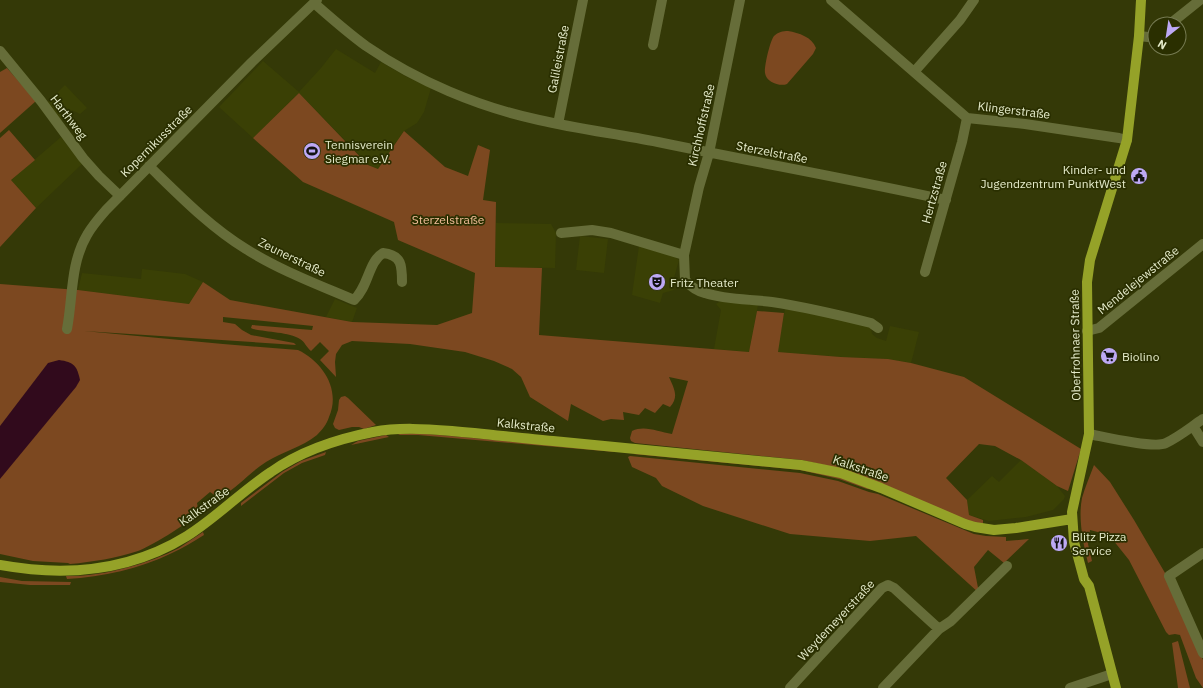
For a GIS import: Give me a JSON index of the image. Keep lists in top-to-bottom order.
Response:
{
  "streets": {
    "main road": ["Oberfrohnaer Straße", "Kalkstraße"],
    "street": [
      "Galileistraße",
      "Klingerstraße",
      "Harthweg",
      "Kirchhoffstraße",
      "Kopernikusstraße",
      "Sterzelstraße",
      "Hertzstraße",
      "Zeunerstraße",
      "Mendelejewstraße",
      "Weydemeyerstraße"
    ]
  },
  "crossings": [
    ["Galileistraße", "Sterzelstraße"],
    ["Klingerstraße", "Hertzstraße"],
    ["Klingerstraße", "Oberfrohnaer Straße"],
    ["Harthweg", "Kopernikusstraße"],
    ["Kirchhoffstraße", "Sterzelstraße"],
    ["Kopernikusstraße", "Sterzelstraße"],
    ["Kopernikusstraße", "Zeunerstraße"],
    ["Sterzelstraße", "Hertzstraße"],
    ["Mendelejewstraße", "Oberfrohnaer Straße"],
    ["Oberfrohnaer Straße", "Kalkstraße"]
  ],
  "parks": ["Sterzelstraße"],
  "places": {
    "sports": ["Tennisverein Siegmar e.V."],
    "public building": ["Kinder- und Jugendzentrum PunktWest"],
    "theatre": ["Fritz Theater"],
    "supermarket": ["Biolino"],
    "restaurant": ["Blitz Pizza Service"]
  },
  "north": "bottom left"
}
